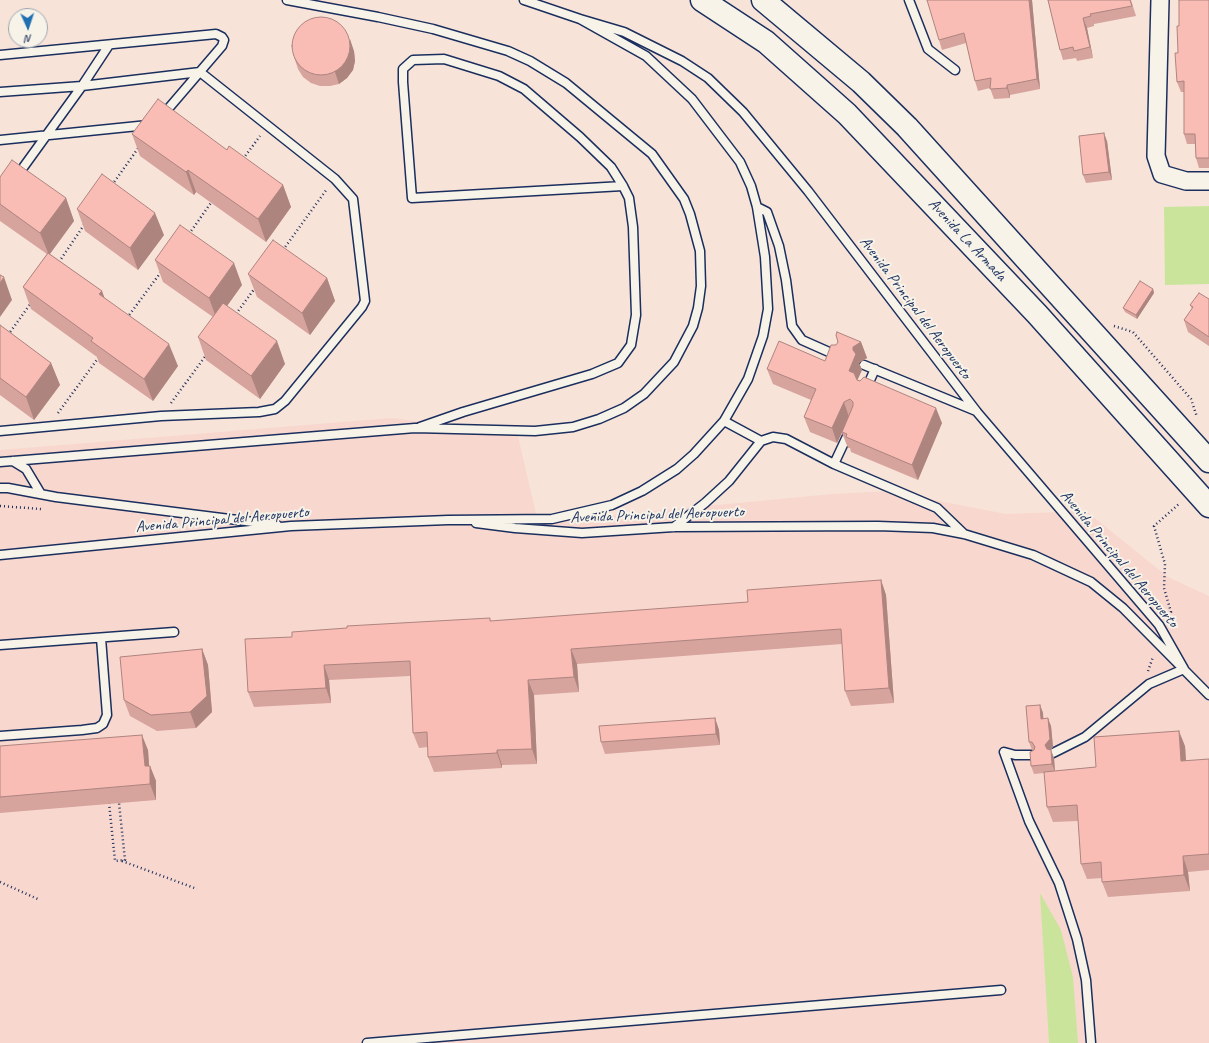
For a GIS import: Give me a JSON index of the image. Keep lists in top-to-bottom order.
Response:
{
  "streets": {
    "main road": ["Avenida La Armada"],
    "lane": ["Avenida Principal del Aeropuerto"]
  },
  "north": "bottom"
}
